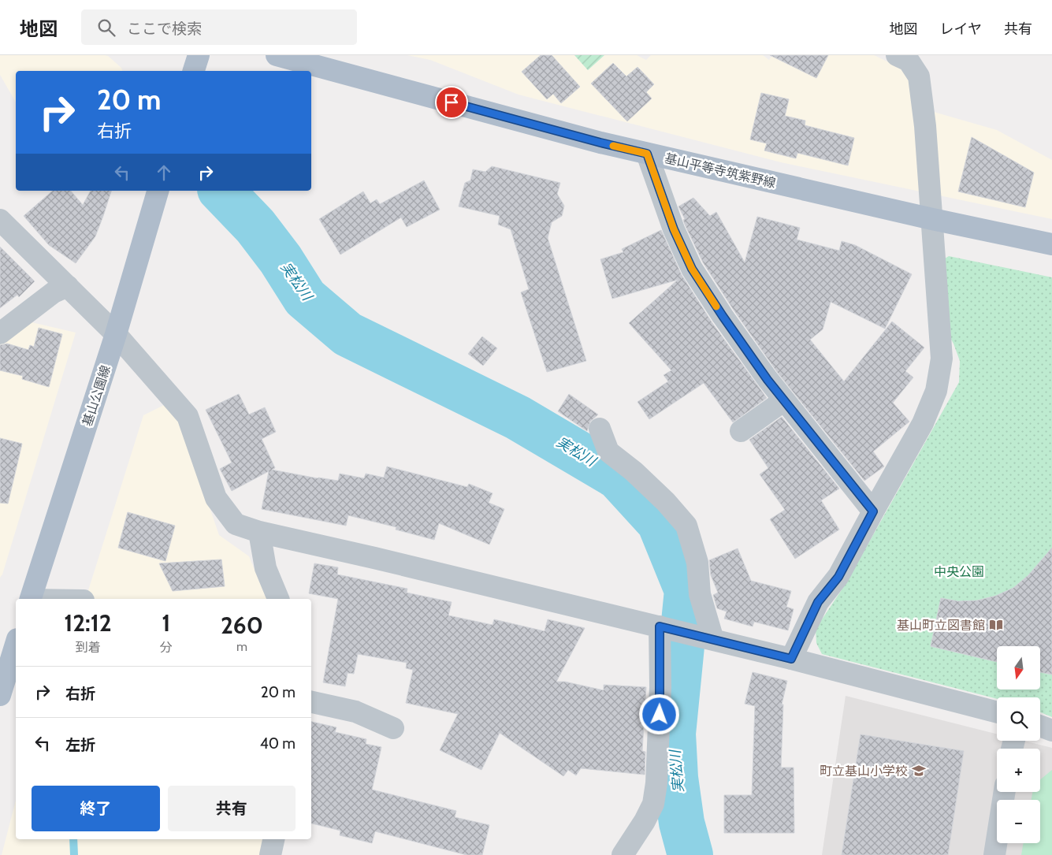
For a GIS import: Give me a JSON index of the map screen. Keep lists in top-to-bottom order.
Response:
{
  "streets": {
    "main road": ["基山平等寺筑紫野線", "基山公園線"]
  },
  "water": ["実松川"],
  "parks": ["中央公園"],
  "places": {
    "library": ["基山町立図書館"],
    "school or university": ["町立基山小学校"]
  },
  "north": "bottom",
  "page": {
    "header": "地図",
    "search": "ここで検索",
    "nav": ["地図", "レイヤ", "共有"],
    "turn": ["20 m", "右折"],
    "eta": [
      "12:12",
      "到着",
      "1",
      "分",
      "260",
      "m"
    ],
    "map_buttons": ["+", "−"],
    "list": [
      {
        "name": "右折",
        "value": "20 m"
      },
      {
        "name": "左折",
        "value": "40 m"
      }
    ],
    "buttons": ["終了", "共有"]
  }
}
